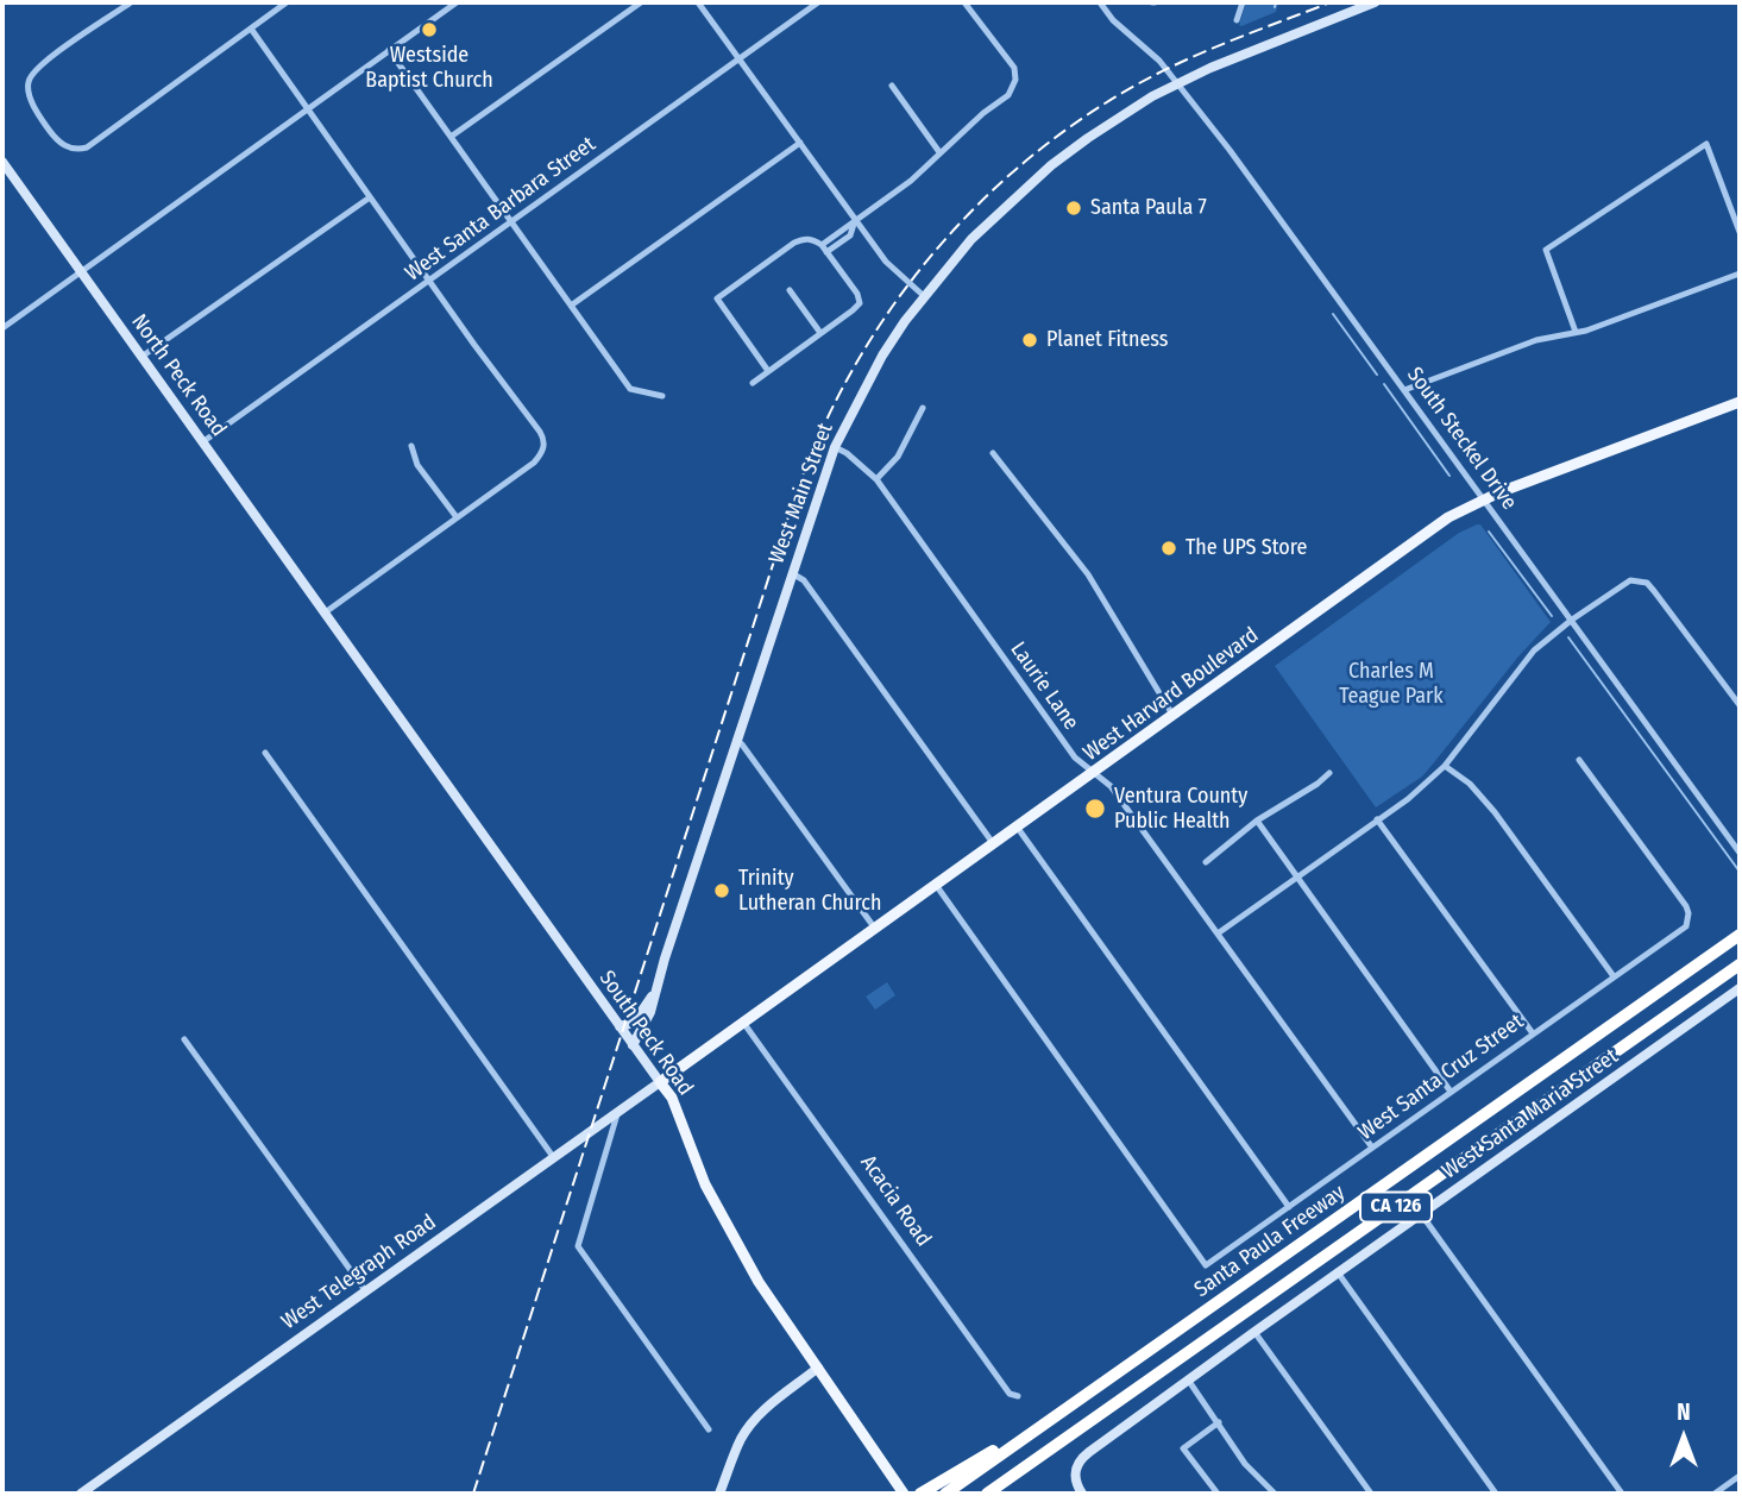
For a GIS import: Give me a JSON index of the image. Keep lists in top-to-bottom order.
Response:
{
  "streets": {
    "highway": ["CA 126", "Santa Paula Freeway"],
    "main road": ["West Harvard Boulevard", "South Peck Road"],
    "street": [
      "West Santa Barbara Street",
      "North Peck Road",
      "South Steckel Drive",
      "West Main Street",
      "Laurie Lane",
      "West Santa Cruz Street",
      "West Santa Maria Street",
      "Acacia Road",
      "West Telegraph Road"
    ]
  },
  "crossings": [
    ["West Santa Barbara Street", "North Peck Road"],
    ["North Peck Road", "South Peck Road"],
    ["South Steckel Drive", "West Main Street"],
    ["South Steckel Drive", "West Harvard Boulevard"],
    ["West Main Street", "Laurie Lane"],
    ["West Main Street", "South Peck Road"],
    ["Laurie Lane", "West Harvard Boulevard"],
    ["Laurie Lane", "West Santa Cruz Street"],
    ["West Harvard Boulevard", "South Peck Road"],
    ["West Harvard Boulevard", "West Santa Cruz Street"],
    ["West Harvard Boulevard", "Acacia Road"],
    ["West Harvard Boulevard", "West Telegraph Road"],
    ["South Peck Road", "West Telegraph Road"]
  ],
  "parks": ["Charles M Teague Park"],
  "places": [
    "Westside Baptist Church",
    "Santa Paula 7",
    "Planet Fitness",
    "The UPS Store",
    "Ventura County Public Health",
    "Trinity Lutheran Church"
  ],
  "north": "top"
}
